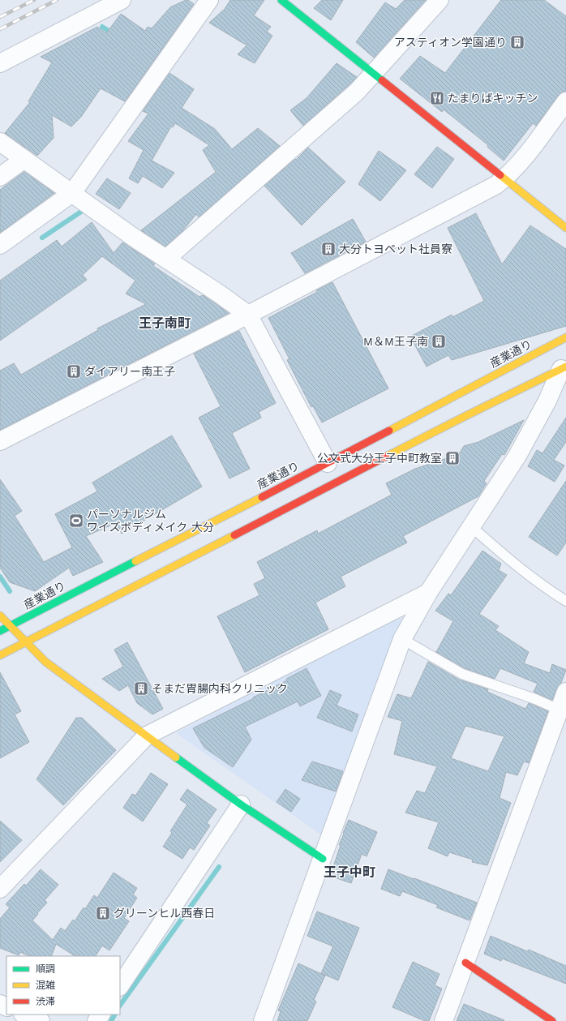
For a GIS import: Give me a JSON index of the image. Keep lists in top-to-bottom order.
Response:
{
  "streets": {
    "main road": ["産業通り"]
  },
  "districts": ["王子南町", "王子中町"],
  "places": {
    "building": [
      "アスティオン学園通り",
      "大分トヨペット社員寮",
      "M＆M王子南",
      "ダイアリー南王子",
      "公文式大分王子中町教室",
      "そまだ胃腸内科クリニック",
      "グリーンヒル西春日"
    ],
    "restaurant": ["たまりばキッチン"],
    "sports": ["パーソナルジム ワイズボディメイク 大分"]
  },
  "legend": ["順調", "混雑", "渋滞"]
}
